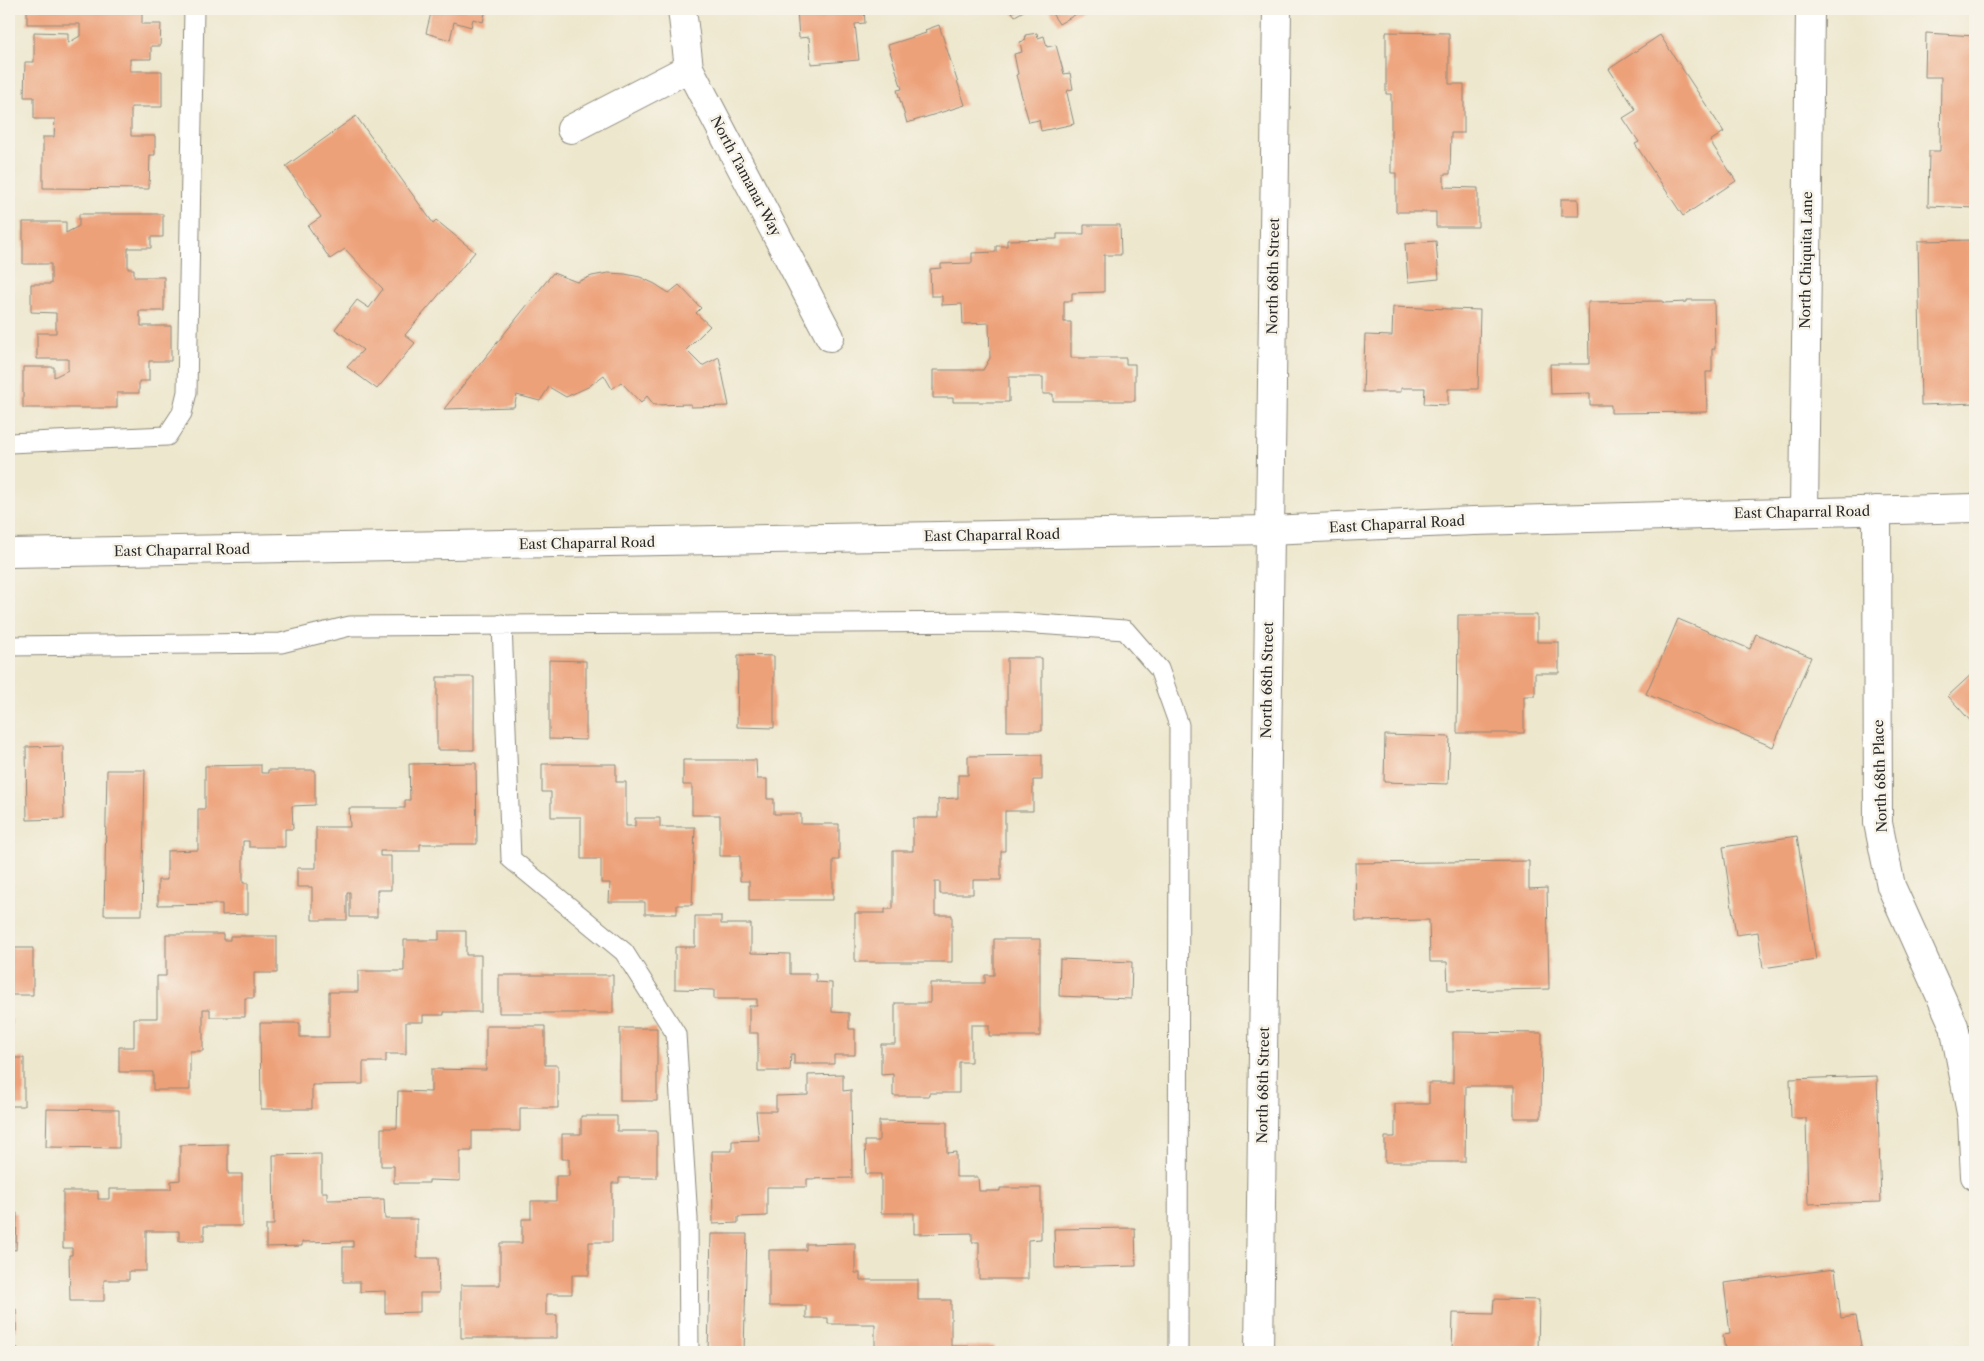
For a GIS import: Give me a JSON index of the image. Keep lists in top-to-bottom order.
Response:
{
  "streets": {
    "street": [
      "North Tamanar Way",
      "North Chiquita Lane",
      "North 68th Street",
      "East Chaparral Road",
      "North 68th Place"
    ]
  },
  "crossings": [
    ["North Chiquita Lane", "East Chaparral Road"],
    ["North 68th Street", "East Chaparral Road"],
    ["East Chaparral Road", "North 68th Place"]
  ]
}
